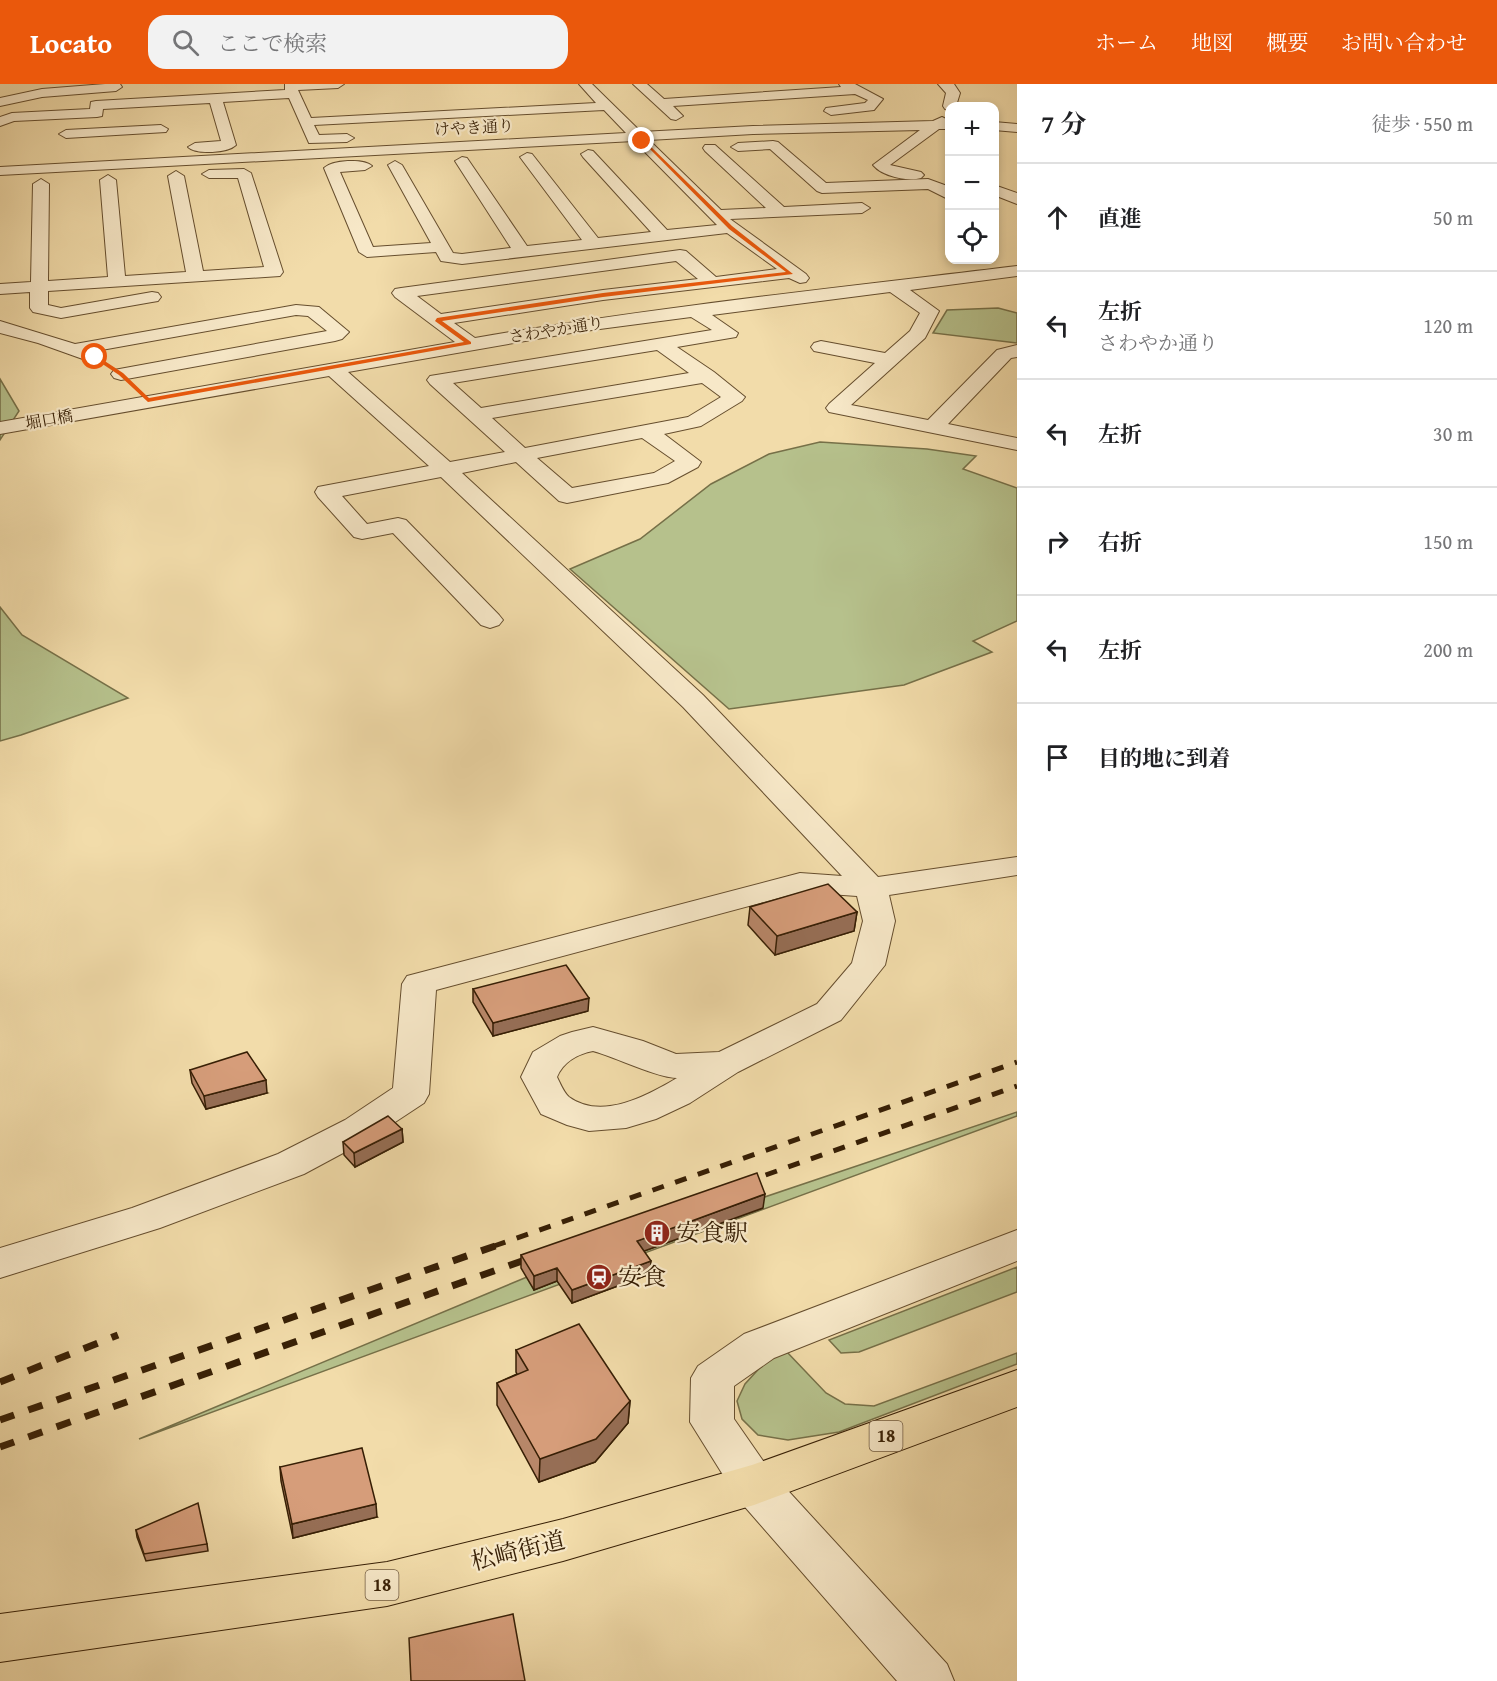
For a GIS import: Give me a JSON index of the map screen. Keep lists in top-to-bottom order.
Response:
{
  "streets": {
    "main road": ["18", "松崎街道"],
    "street": ["けやき通り", "さわやか通り", "堀口橋"]
  },
  "crossings": [
    ["さわやか通り", "堀口橋"]
  ],
  "places": {
    "building": ["安食駅"],
    "station": ["安食"]
  },
  "page": {
    "header": "Locato",
    "search": "ここで検索",
    "nav": [
      "ホーム",
      "地図",
      "概要",
      "お問い合わせ"
    ],
    "heading": ["7 分", "徒歩 · 550 m"],
    "map_buttons": ["+", "−"],
    "list": [
      ["直進", "50 m"],
      ["左折", "さわやか通り", "120 m"],
      ["左折", "30 m"],
      ["右折", "150 m"],
      ["左折", "200 m"],
      "目的地に到着"
    ]
  }
}
